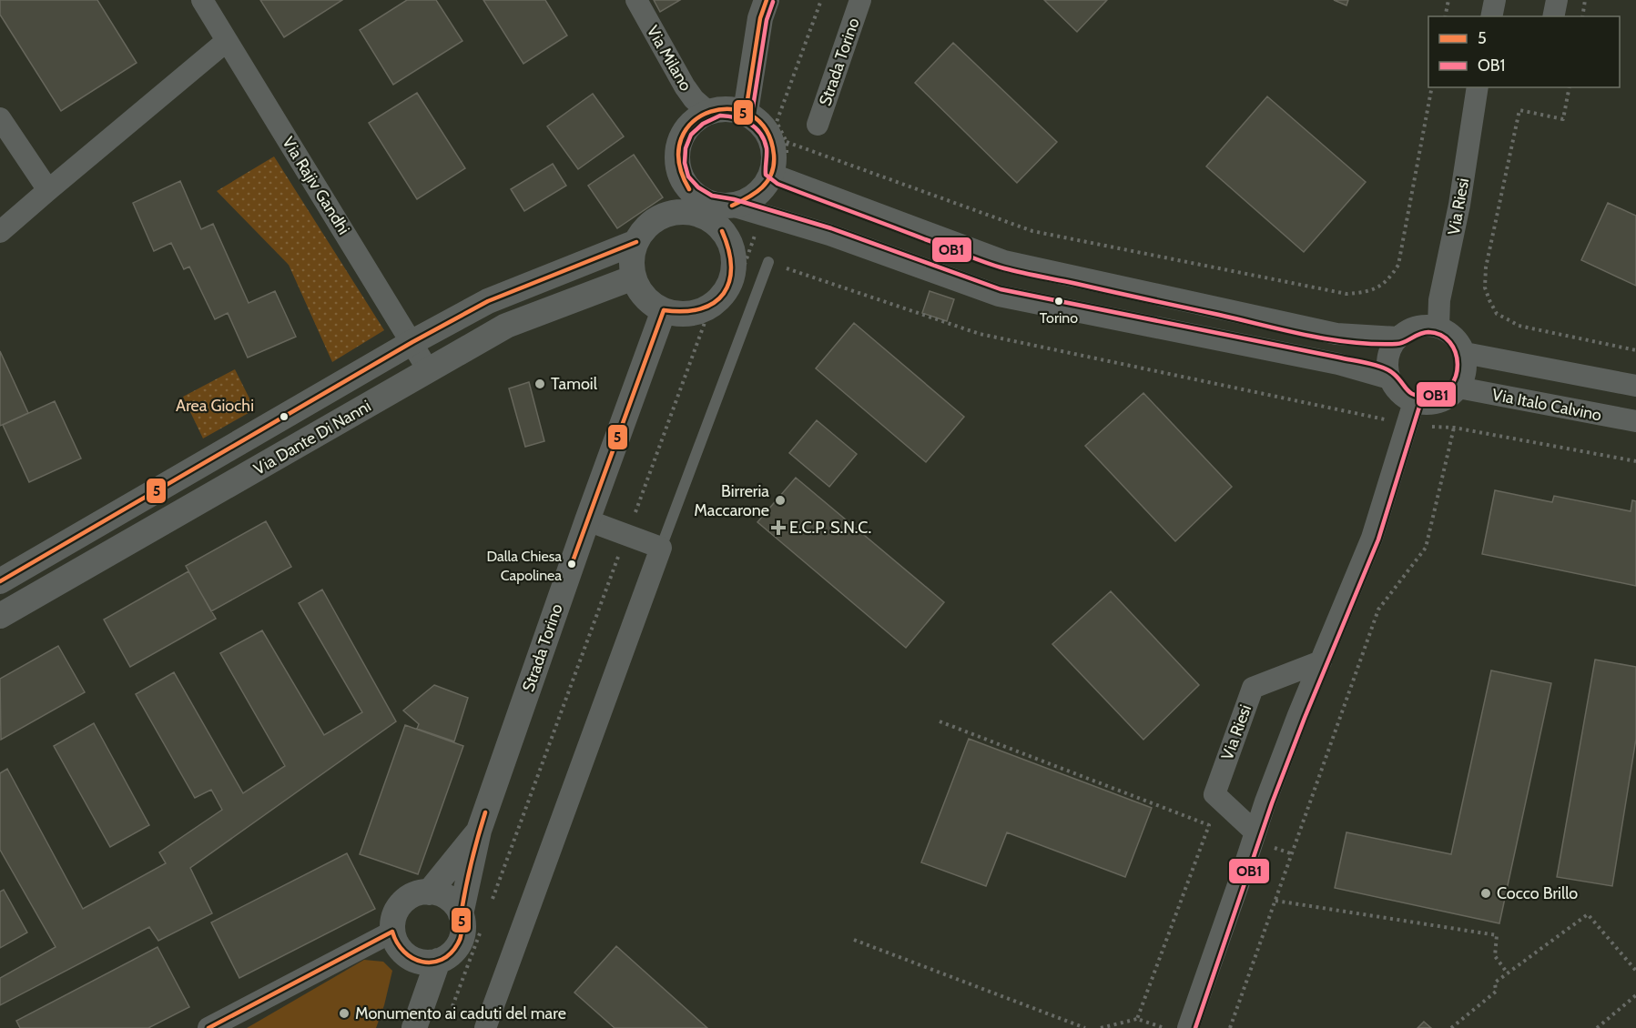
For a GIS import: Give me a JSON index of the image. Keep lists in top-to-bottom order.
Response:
{
  "streets": {
    "street": [
      "Via Milano",
      "Strada Torino",
      "Via Rajiv Gandhi",
      "Via Riesi",
      "Via Italo Calvino",
      "Via Dante Di Nanni"
    ]
  },
  "crossings": [
    ["Strada Torino", "Via Dante Di Nanni"],
    ["Via Rajiv Gandhi", "Via Dante Di Nanni"],
    ["Via Riesi", "Via Italo Calvino"]
  ],
  "parks": ["Area Giochi"],
  "places": {
    "other": [
      "Torino",
      "Tamoil",
      "Birreria Maccarone",
      "Dalla Chiesa Capolinea",
      "Cocco Brillo",
      "Monumento ai caduti del mare"
    ],
    "health": ["E.C.P. S.N.C."]
  },
  "lines": ["transit line 5", "transit line OB1"],
  "legend": ["5", "OB1"]
}
